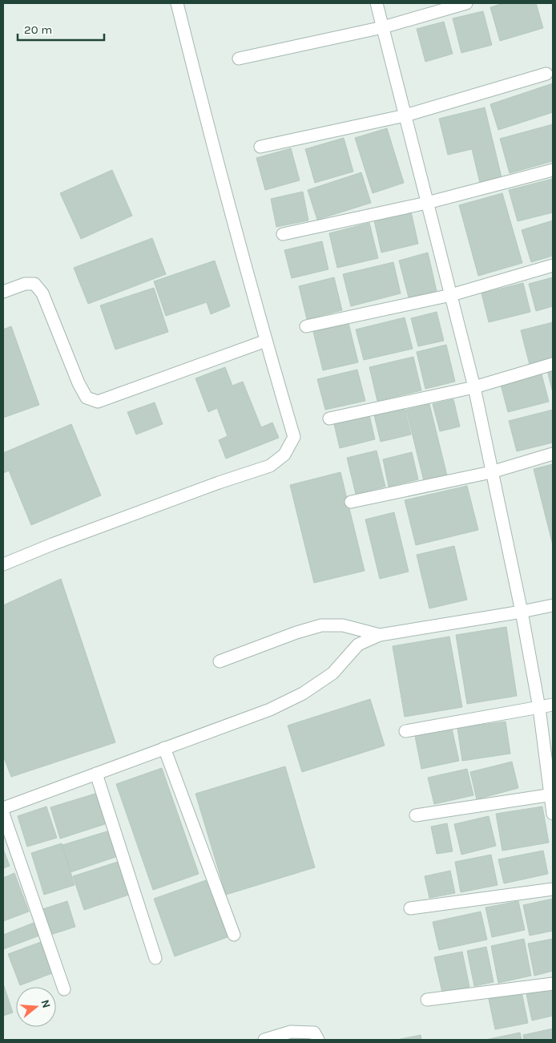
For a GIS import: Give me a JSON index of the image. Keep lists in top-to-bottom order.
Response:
{
  "scale_bar": "20 m",
  "north": "right"
}
